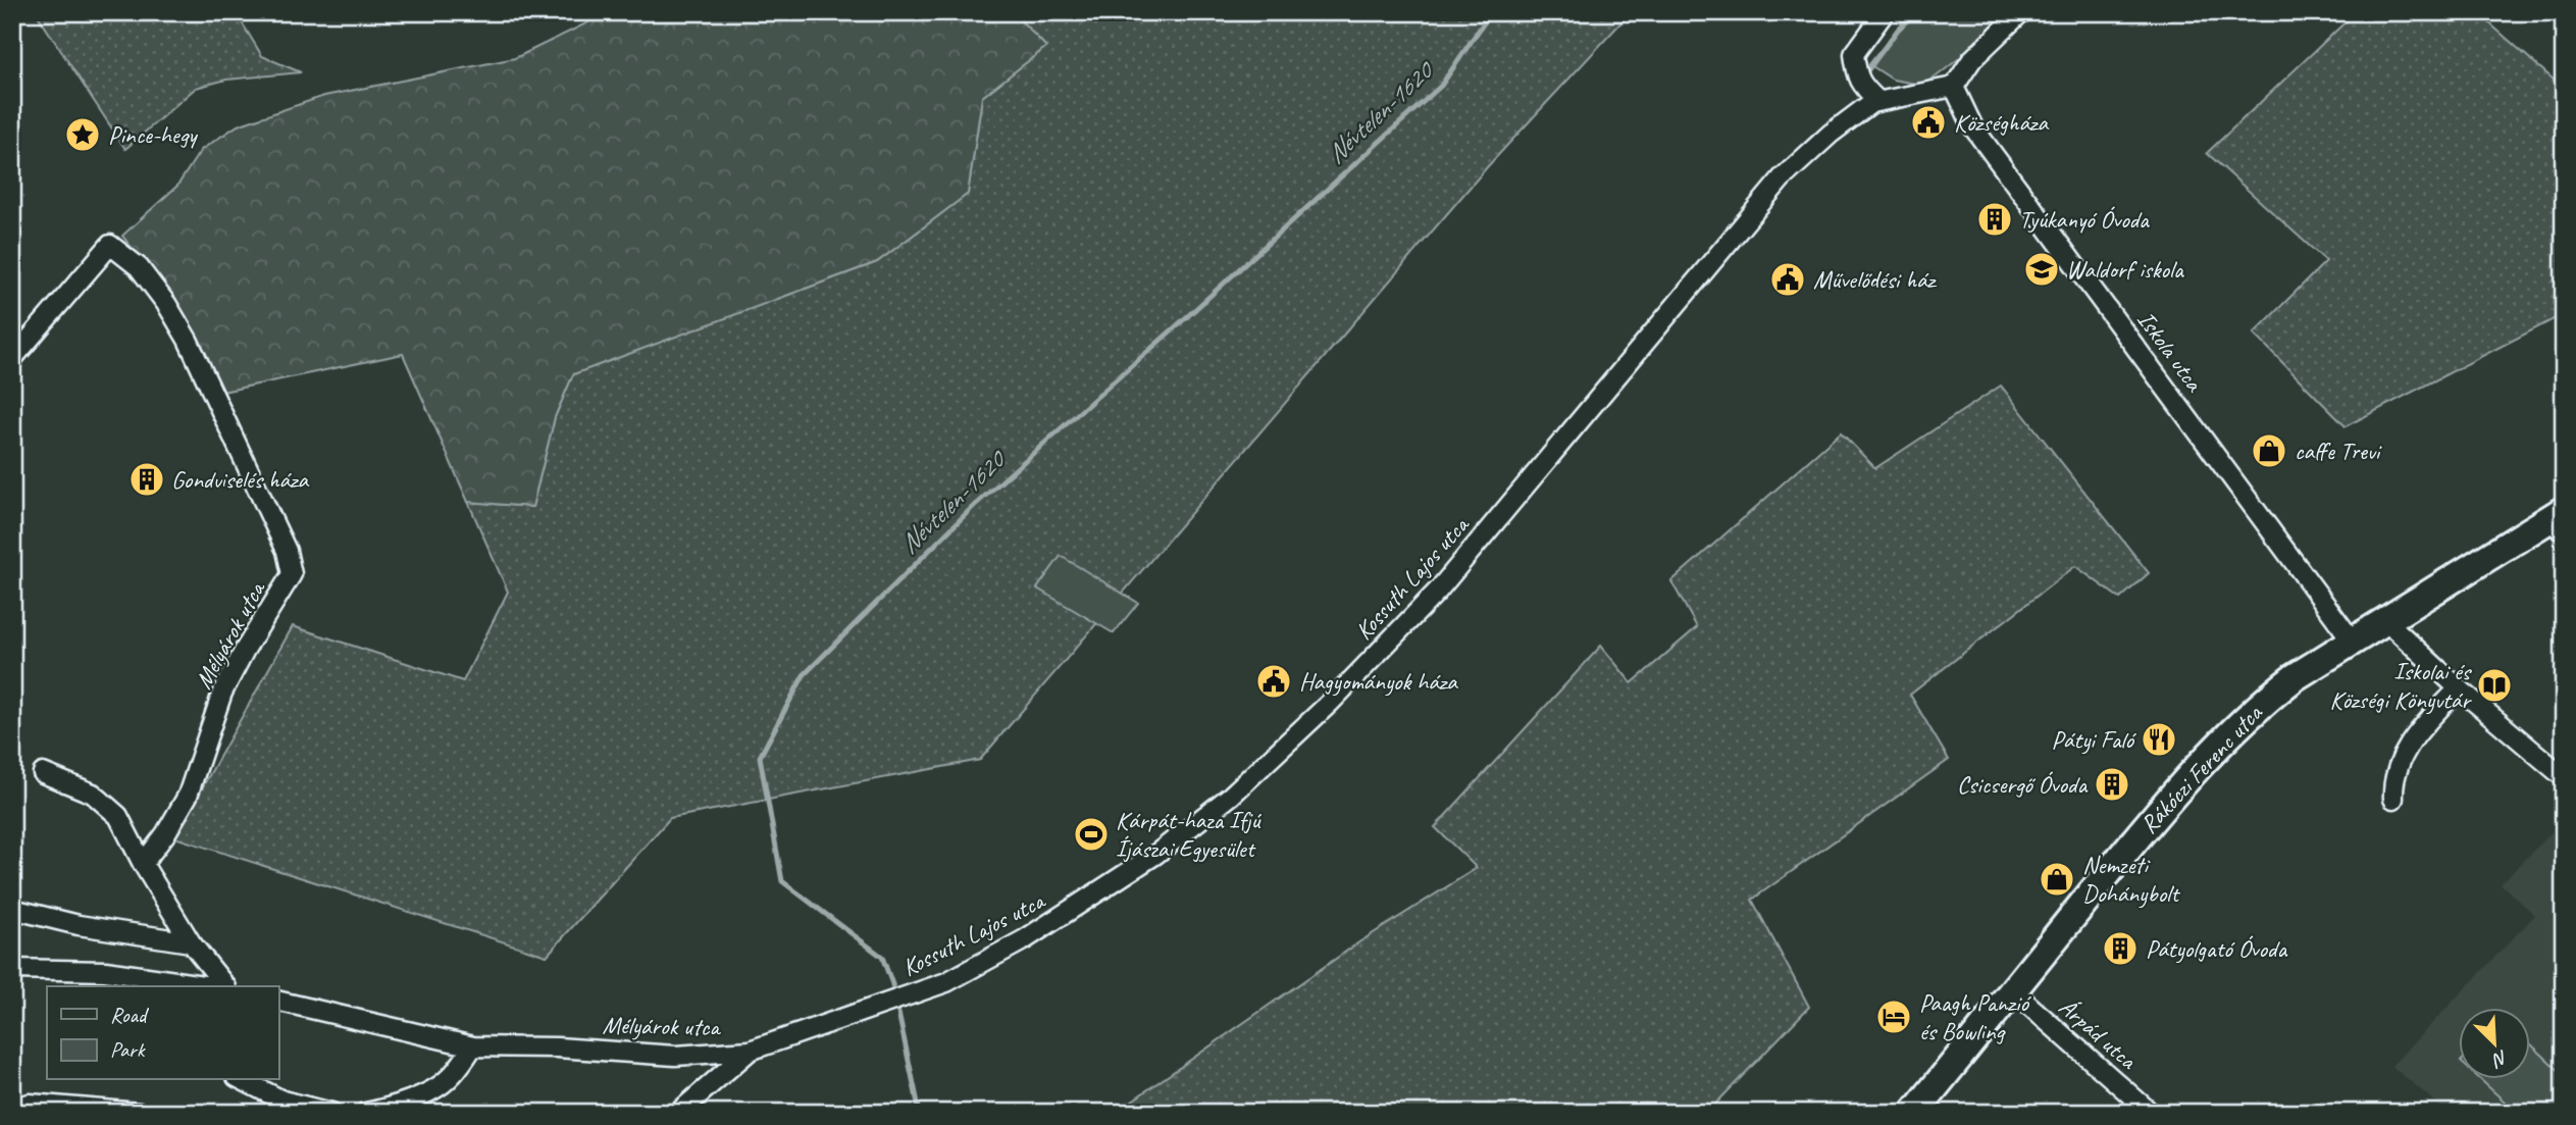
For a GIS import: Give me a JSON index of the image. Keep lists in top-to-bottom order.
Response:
{
  "streets": {
    "main road": ["Rákóczi Ferenc utca"],
    "street": [
      "Iskola utca",
      "Kossuth Lajos utca",
      "Mélyárok utca",
      "Árpád utca"
    ]
  },
  "crossings": [
    ["Iskola utca", "Kossuth Lajos utca"],
    ["Iskola utca", "Rákóczi Ferenc utca"],
    ["Kossuth Lajos utca", "Mélyárok utca"],
    ["Rákóczi Ferenc utca", "Árpád utca"]
  ],
  "water": ["Névtelen-1620"],
  "places": {
    "public building": ["Községháza", "Művelődési ház", "Hagyományok háza"],
    "place": ["Pince-hegy"],
    "building": [
      "Tyúkanyó Óvoda",
      "Gondviselés háza",
      "Csicsergő Óvoda",
      "Pátyolgató Óvoda"
    ],
    "school or university": ["Waldorf iskola"],
    "shop": ["caffe Trevi", "Nemzeti Dohánybolt"],
    "library": ["Iskolai és Községi Könyvtár"],
    "restaurant": ["Pátyi Faló"],
    "sports": ["Kárpát-haza Ifjú Íjászai Egyesület"],
    "hotel": ["Paagh Panzió és Bowling"]
  },
  "legend": ["Road", "Park"],
  "north": "bottom right"
}
